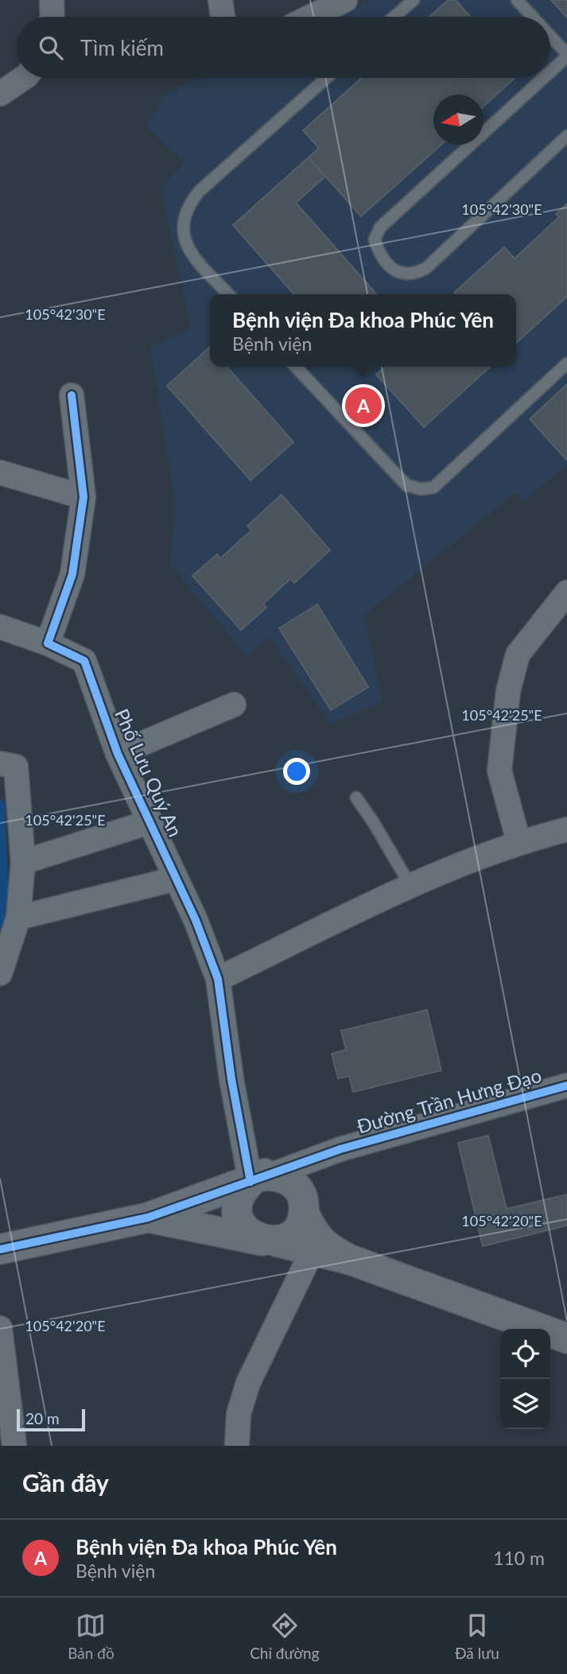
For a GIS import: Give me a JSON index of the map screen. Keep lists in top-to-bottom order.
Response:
{
  "streets": {
    "street": ["Phố Lưu Quý An", "Đường Trần Hưng Đạo"]
  },
  "crossings": [
    ["Phố Lưu Quý An", "Đường Trần Hưng Đạo"]
  ],
  "scale_bar": "20 m",
  "north": "left",
  "page": {
    "search": "Tìm kiếm",
    "popup": ["Bệnh viện Đa khoa Phúc Yên", "Bệnh viện"],
    "pins": "A",
    "scale": "20 m",
    "heading": "Gần đây",
    "list": [
      {
        "mark": "A",
        "name": "Bệnh viện Đa khoa Phúc Yên",
        "note": "Bệnh viện",
        "value": "110 m"
      }
    ],
    "nav": ["Bản đồ", "Chỉ đường", "Đã lưu"]
  },
  "coordinates": ["105°42'30\"E", "105°42'25\"E", "105°42'20\"E"]
}
